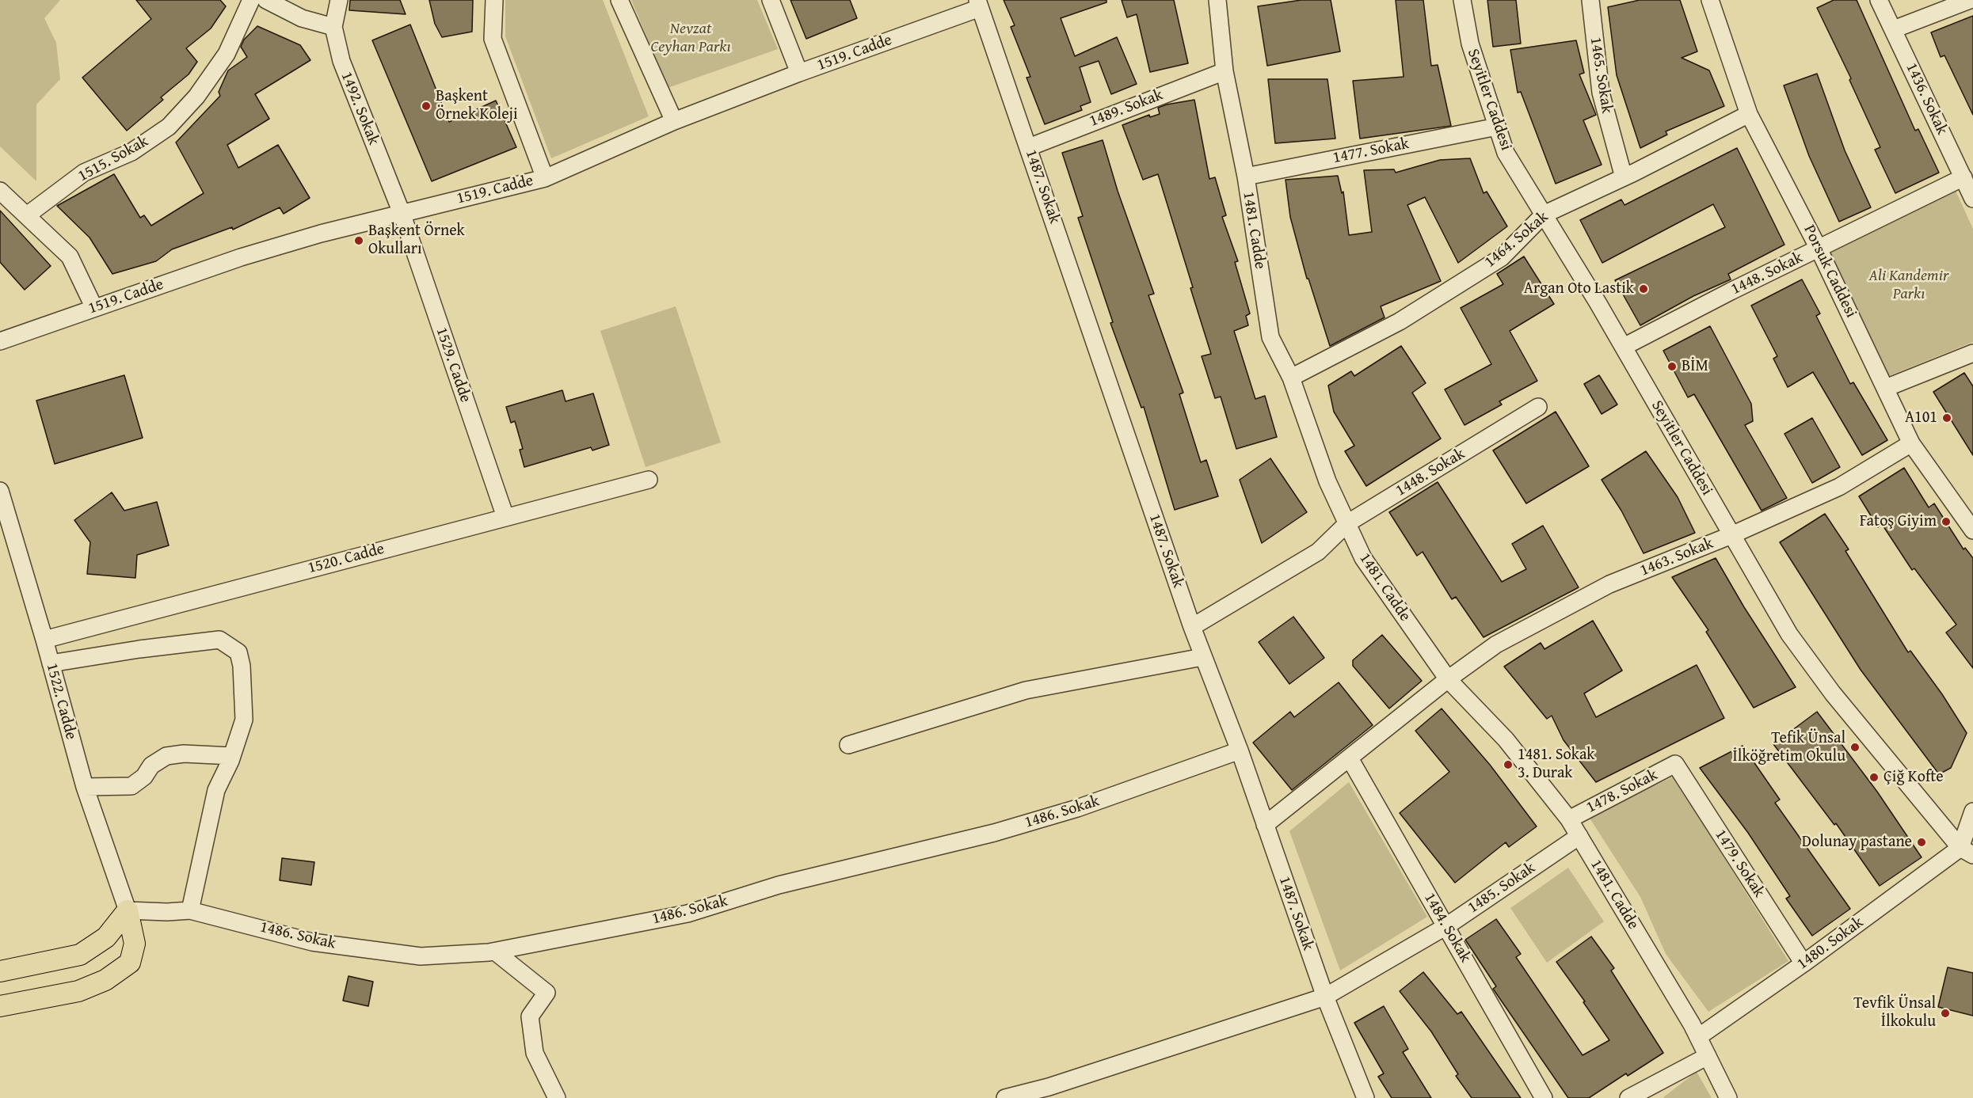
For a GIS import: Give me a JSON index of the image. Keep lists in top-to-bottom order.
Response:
{
  "streets": {
    "street": [
      "1519. Cadde",
      "1465. Sokak",
      "1436. Sokak",
      "Seyitler Caddesi",
      "1492. Sokak",
      "1489. Sokak",
      "1477. Sokak",
      "1515. Sokak",
      "1487. Sokak",
      "1481. Cadde",
      "1464. Sokak",
      "Porsuk Caddesi",
      "1448. Sokak",
      "1529. Cadde",
      "1463. Sokak",
      "1520. Cadde",
      "1522. Cadde",
      "1478. Sokak",
      "1486. Sokak",
      "1479. Sokak",
      "1485. Sokak",
      "1484. Sokak",
      "1480. Sokak"
    ]
  },
  "crossings": [
    ["1519. Cadde", "1492. Sokak"],
    ["1519. Cadde", "1487. Sokak"],
    ["1519. Cadde", "1529. Cadde"],
    ["1465. Sokak", "1464. Sokak"],
    ["1436. Sokak", "1448. Sokak"],
    ["Seyitler Caddesi", "1477. Sokak"],
    ["Seyitler Caddesi", "1464. Sokak"],
    ["Seyitler Caddesi", "1448. Sokak"],
    ["Seyitler Caddesi", "1463. Sokak"],
    ["Seyitler Caddesi", "1480. Sokak"],
    ["1492. Sokak", "1529. Cadde"],
    ["1489. Sokak", "1487. Sokak"],
    ["1489. Sokak", "1481. Cadde"],
    ["1477. Sokak", "1481. Cadde"],
    ["1487. Sokak", "1448. Sokak"],
    ["1487. Sokak", "1486. Sokak"],
    ["1487. Sokak", "1485. Sokak"],
    ["1481. Cadde", "1464. Sokak"],
    ["1481. Cadde", "1448. Sokak"],
    ["1481. Cadde", "1463. Sokak"],
    ["1481. Cadde", "1478. Sokak"],
    ["1481. Cadde", "1485. Sokak"],
    ["1481. Cadde", "1480. Sokak"],
    ["1464. Sokak", "Porsuk Caddesi"],
    ["Porsuk Caddesi", "1448. Sokak"],
    ["Porsuk Caddesi", "1463. Sokak"],
    ["1529. Cadde", "1520. Cadde"],
    ["1520. Cadde", "1522. Cadde"],
    ["1522. Cadde", "1486. Sokak"],
    ["1478. Sokak", "1479. Sokak"],
    ["1479. Sokak", "1480. Sokak"],
    ["1485. Sokak", "1484. Sokak"]
  ],
  "parks": ["Nevzat Ceyhan Parkı", "Ali Kandemir Parkı"],
  "places": [
    "Başkent Örnek Koleji",
    "Başkent Örnek Okulları",
    "Argan Oto Lastik",
    "BİM",
    "A101",
    "Fatoş Giyim",
    "Tefik Ünsal İlköğretim Okulu",
    "1481. Sokak 3. Durak",
    "Çiğ Kofte",
    "Dolunay pastane",
    "Tevfik Ünsal İlkokulu"
  ]
}
